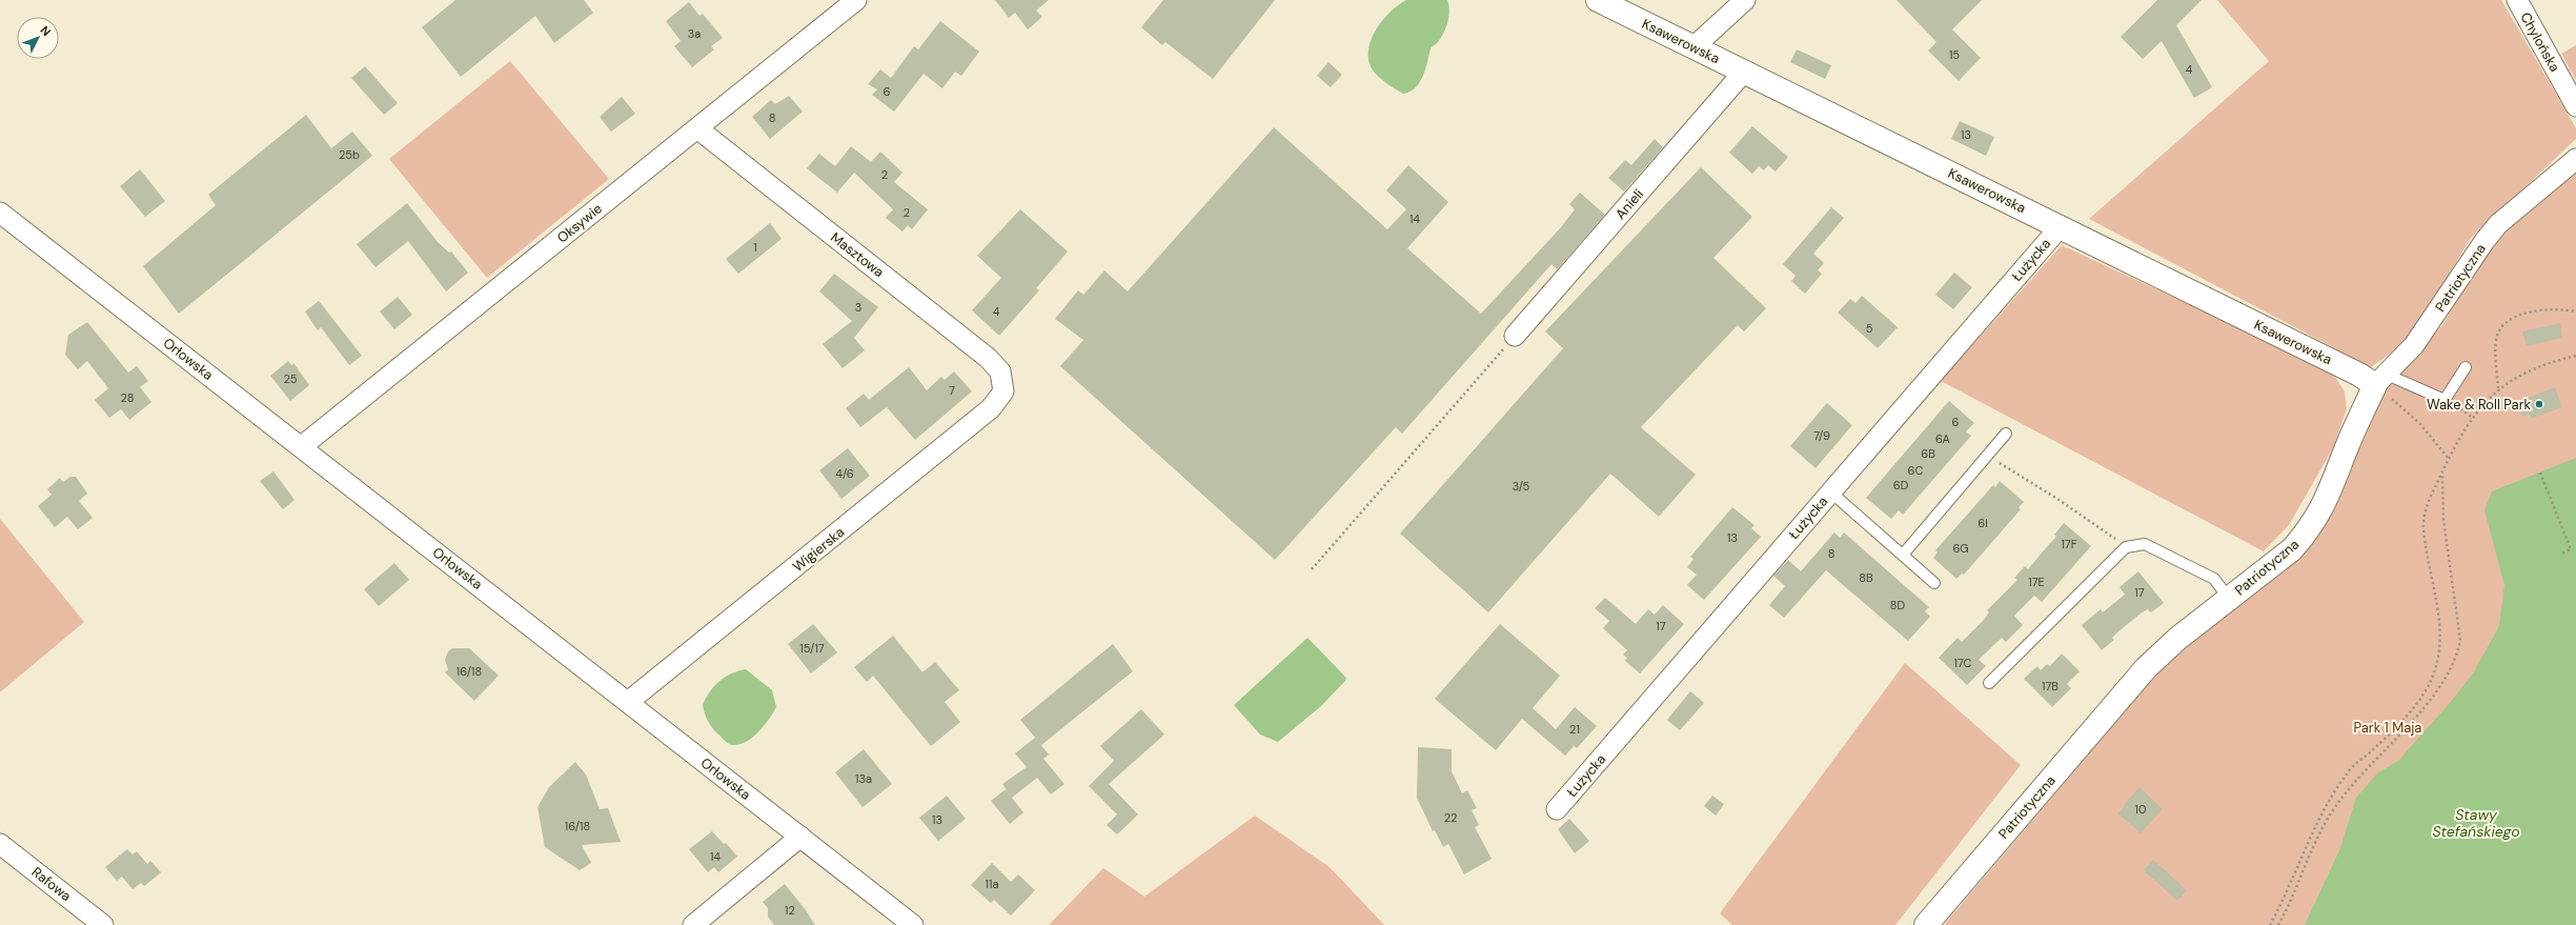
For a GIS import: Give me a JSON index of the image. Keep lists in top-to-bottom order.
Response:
{
  "streets": {
    "street": [
      "Ksawerowska",
      "Chylońska",
      "Anieli",
      "Oksywie",
      "Masztowa",
      "Łużycka",
      "Patriotyczna",
      "Orłowska",
      "Wigierska",
      "Rafowa"
    ]
  },
  "crossings": [
    ["Ksawerowska", "Anieli"],
    ["Ksawerowska", "Łużycka"],
    ["Ksawerowska", "Patriotyczna"],
    ["Oksywie", "Masztowa"],
    ["Oksywie", "Orłowska"],
    ["Masztowa", "Wigierska"],
    ["Orłowska", "Wigierska"]
  ],
  "water": ["Stawy Stefańskiego"],
  "parks": ["Park 1 Maja"],
  "places": ["Wake & Roll Park"],
  "house_numbers": [
    "3a",
    "15",
    "4",
    "6",
    "8",
    "13",
    "25b",
    "2",
    "2",
    "14",
    "1",
    "3",
    "4",
    "5",
    "25",
    "7",
    "28",
    "6",
    "7/9",
    "6A",
    "6B",
    "6C",
    "4/6",
    "6D",
    "3/5",
    "6I",
    "13",
    "17F",
    "6G",
    "8",
    "8B",
    "17E",
    "17",
    "8D",
    "17",
    "15/17",
    "17C",
    "16/18",
    "17B",
    "21",
    "13a",
    "10",
    "22",
    "13",
    "16/18",
    "14",
    "11a",
    "12"
  ],
  "north": "top right"
}
